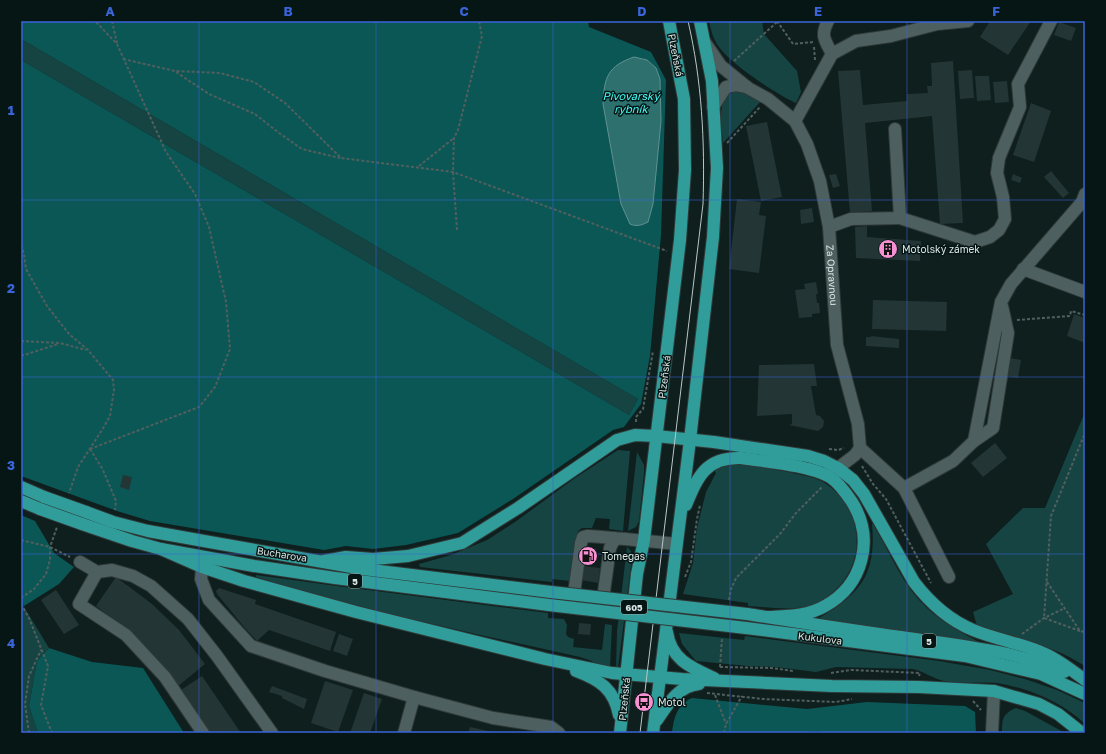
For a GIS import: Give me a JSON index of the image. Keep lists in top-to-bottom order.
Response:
{
  "streets": {
    "main road": [
      "Plzeňská",
      "Bucharova",
      "5",
      "605",
      "Kukulova"
    ],
    "street": ["Za Opravnou"]
  },
  "crossings": [
    ["Bucharova", "Kukulova"]
  ],
  "water": ["Pivovarský rybník"],
  "places": {
    "building": ["Motolský zámek"],
    "fuel station": ["Tomegas"],
    "bus stop": ["Motol"]
  },
  "grid": {
    "columns": [
      "A",
      "B",
      "C",
      "D",
      "E",
      "F"
    ],
    "rows": [
      "1",
      "2",
      "3",
      "4"
    ]
  }
}
